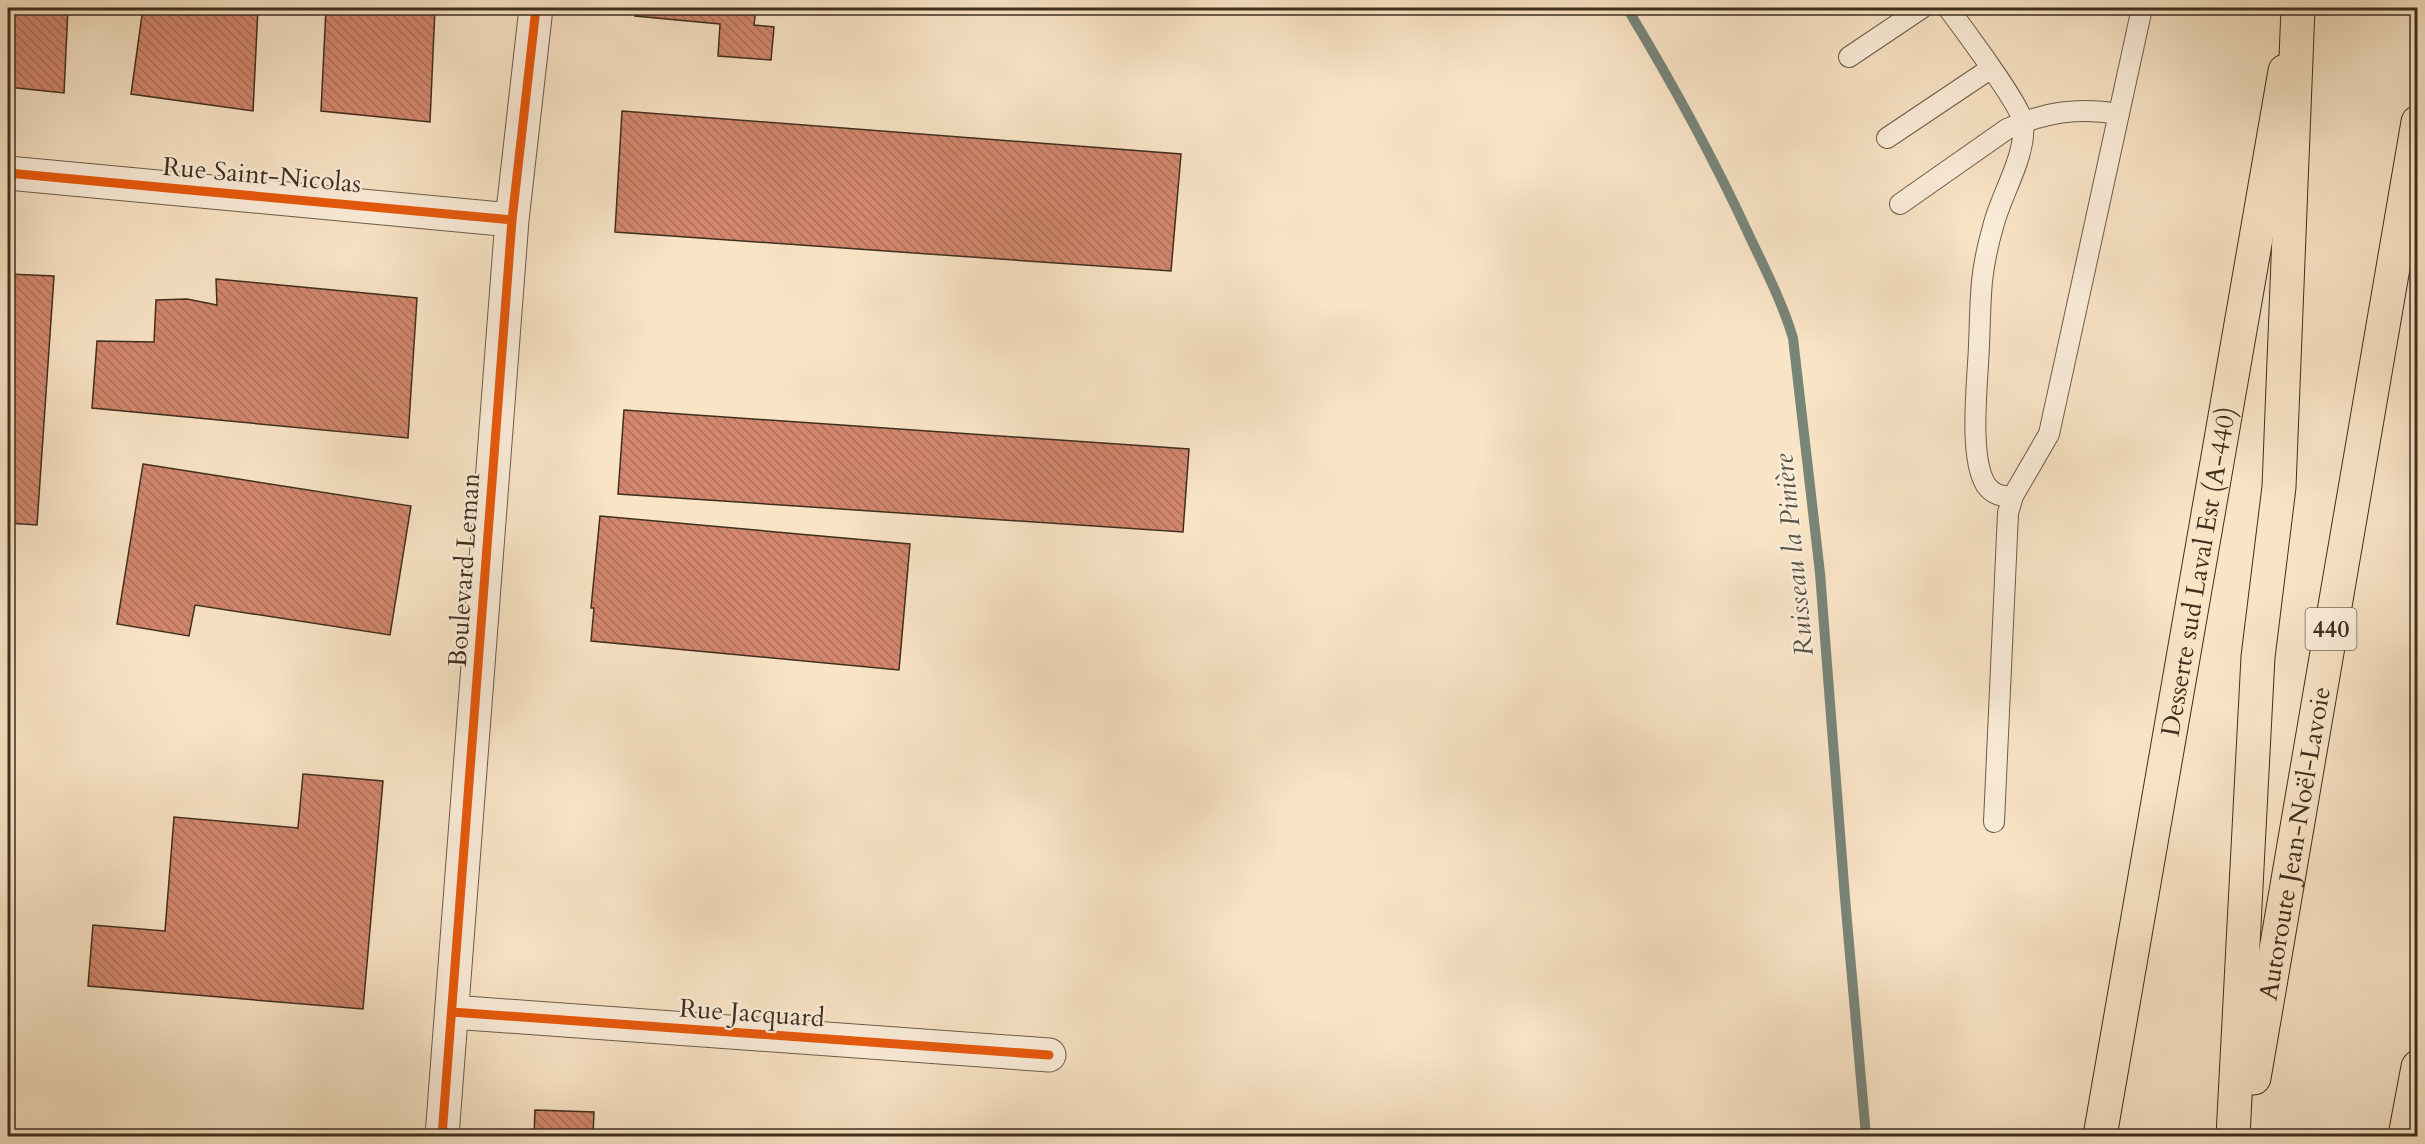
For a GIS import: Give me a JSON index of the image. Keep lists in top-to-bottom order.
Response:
{
  "streets": {
    "highway": ["Desserte sud Laval Est (A-440)", "440", "Autoroute Jean-Noël-Lavoie"],
    "street": ["Rue Saint-Nicolas", "Boulevard Leman", "Rue Jacquard"]
  },
  "crossings": [
    ["Rue Saint-Nicolas", "Boulevard Leman"],
    ["Boulevard Leman", "Rue Jacquard"]
  ],
  "water": ["Ruisseau la Pinière"]
}
